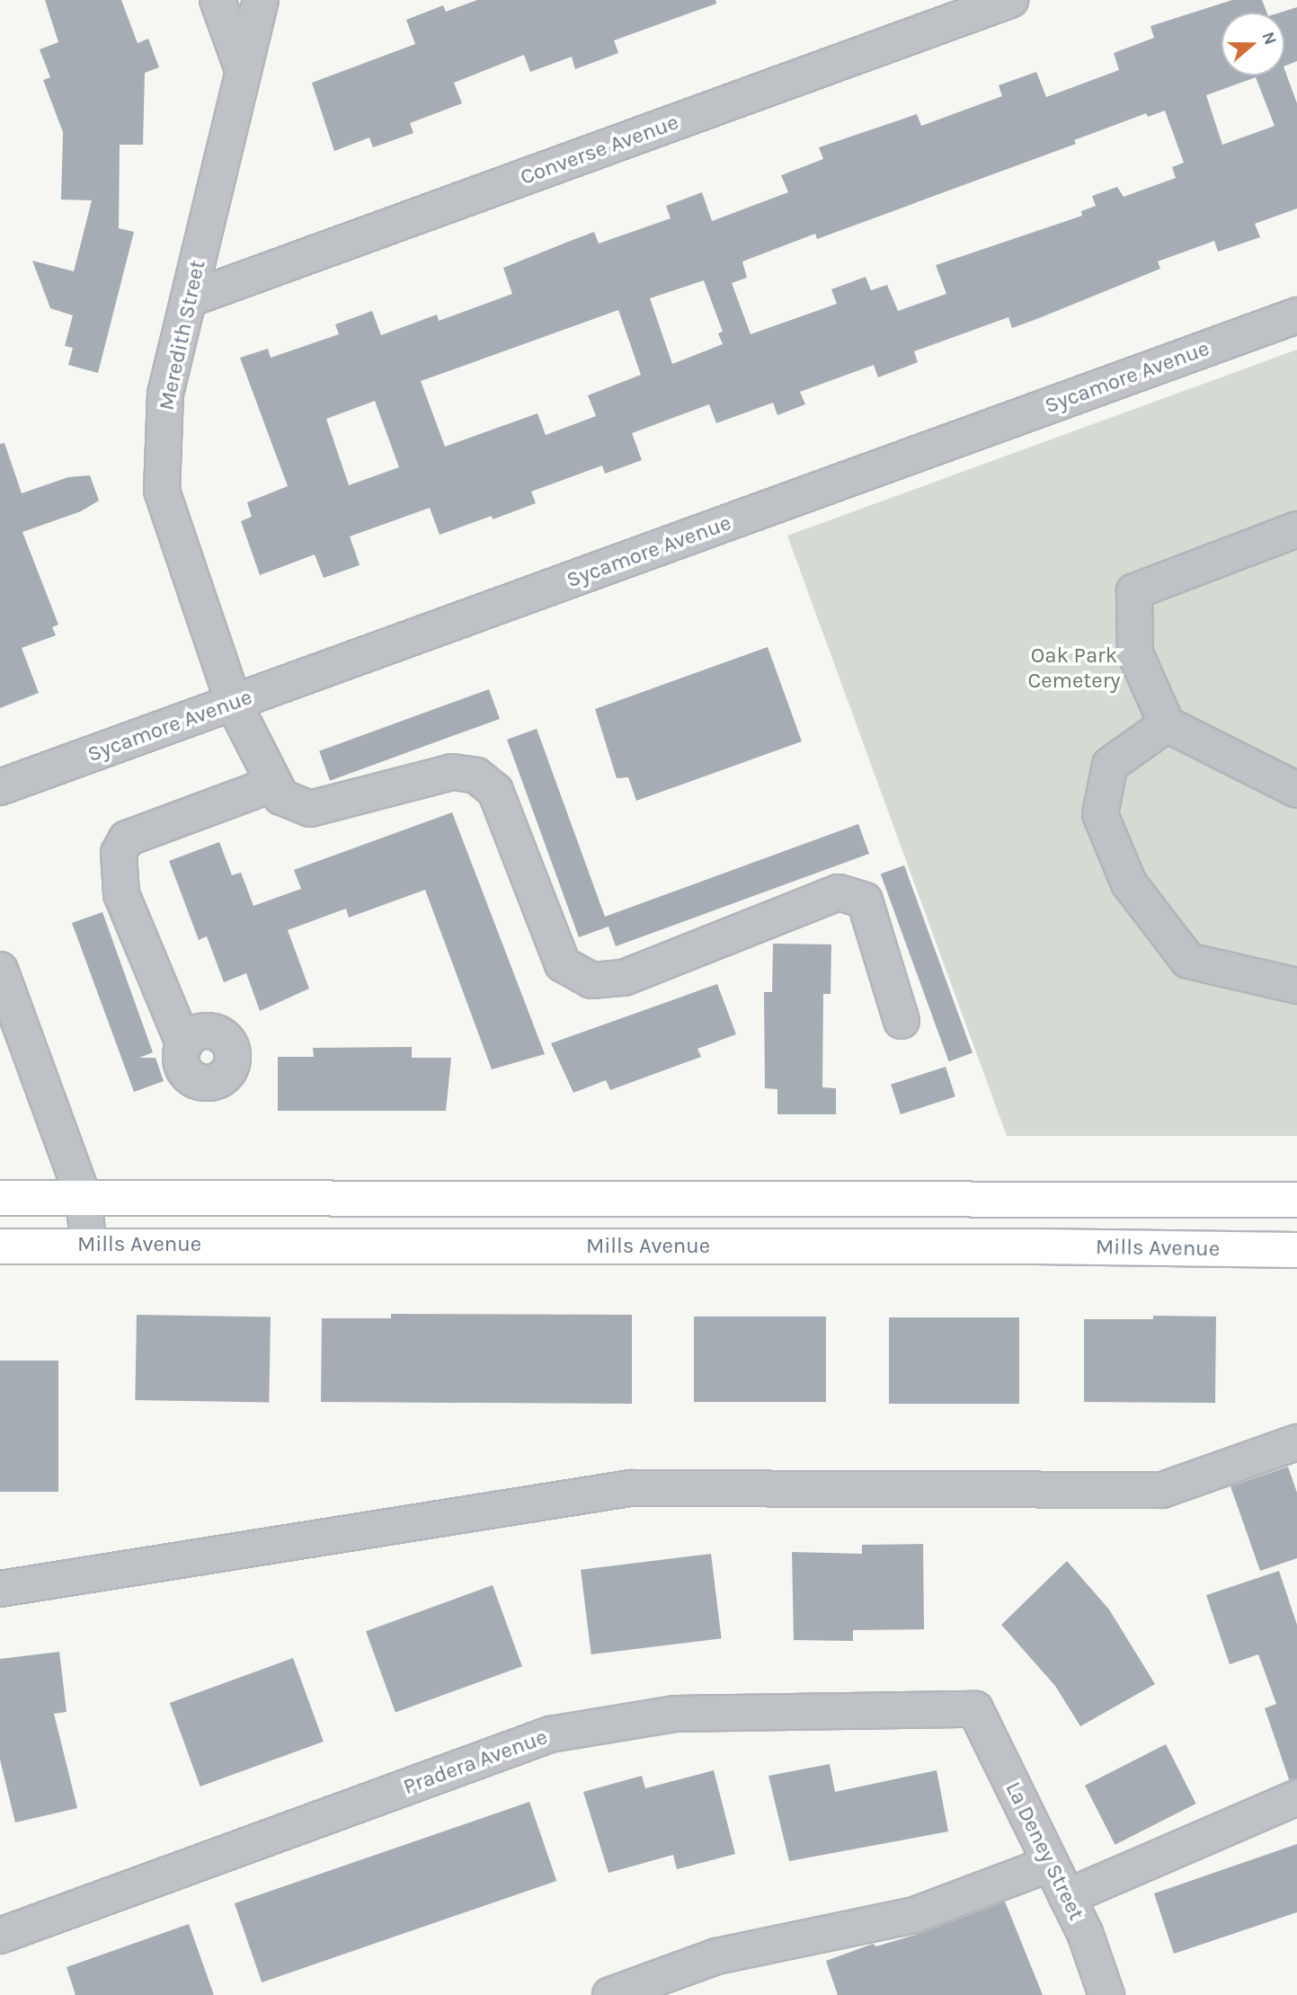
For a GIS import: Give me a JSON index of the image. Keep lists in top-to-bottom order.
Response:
{
  "streets": {
    "main road": ["Mills Avenue"],
    "street": [
      "Converse Avenue",
      "Meredith Street",
      "Sycamore Avenue",
      "Pradera Avenue",
      "La Deney Street"
    ]
  },
  "crossings": [
    ["Converse Avenue", "Meredith Street"],
    ["Meredith Street", "Sycamore Avenue"],
    ["Pradera Avenue", "La Deney Street"]
  ],
  "parks": ["Oak Park Cemetery"],
  "north": "right"
}
